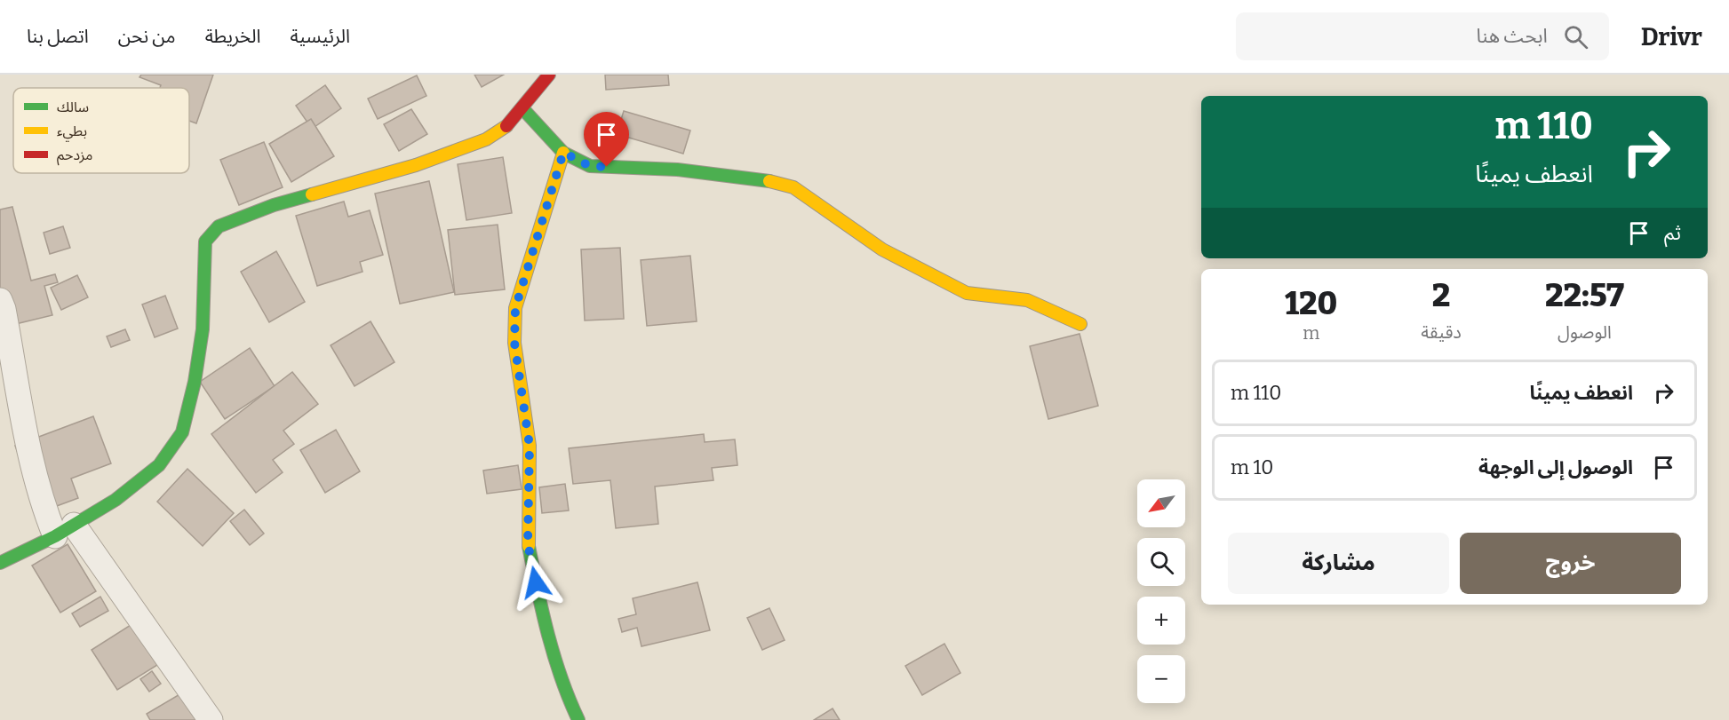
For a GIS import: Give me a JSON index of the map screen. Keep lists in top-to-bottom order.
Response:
{
  "legend": ["سالك", "بطيء", "مزدحم"],
  "north": "bottom left",
  "page": {
    "header": "Drivr",
    "search": "ابحث هنا",
    "nav": [
      "الرئيسية",
      "الخريطة",
      "من نحن",
      "اتصل بنا"
    ],
    "turn": ["110 m", "انعطف يمينًا"],
    "then": "ثم",
    "eta": [
      "22:57",
      "الوصول",
      "2",
      "دقيقة",
      "120",
      "m"
    ],
    "list": [
      {
        "name": "انعطف يمينًا",
        "value": "110 m"
      },
      {
        "name": "الوصول إلى الوجهة",
        "value": "10 m"
      }
    ],
    "map_buttons": ["+", "−"],
    "buttons": ["خروج", "مشاركة"]
  }
}
